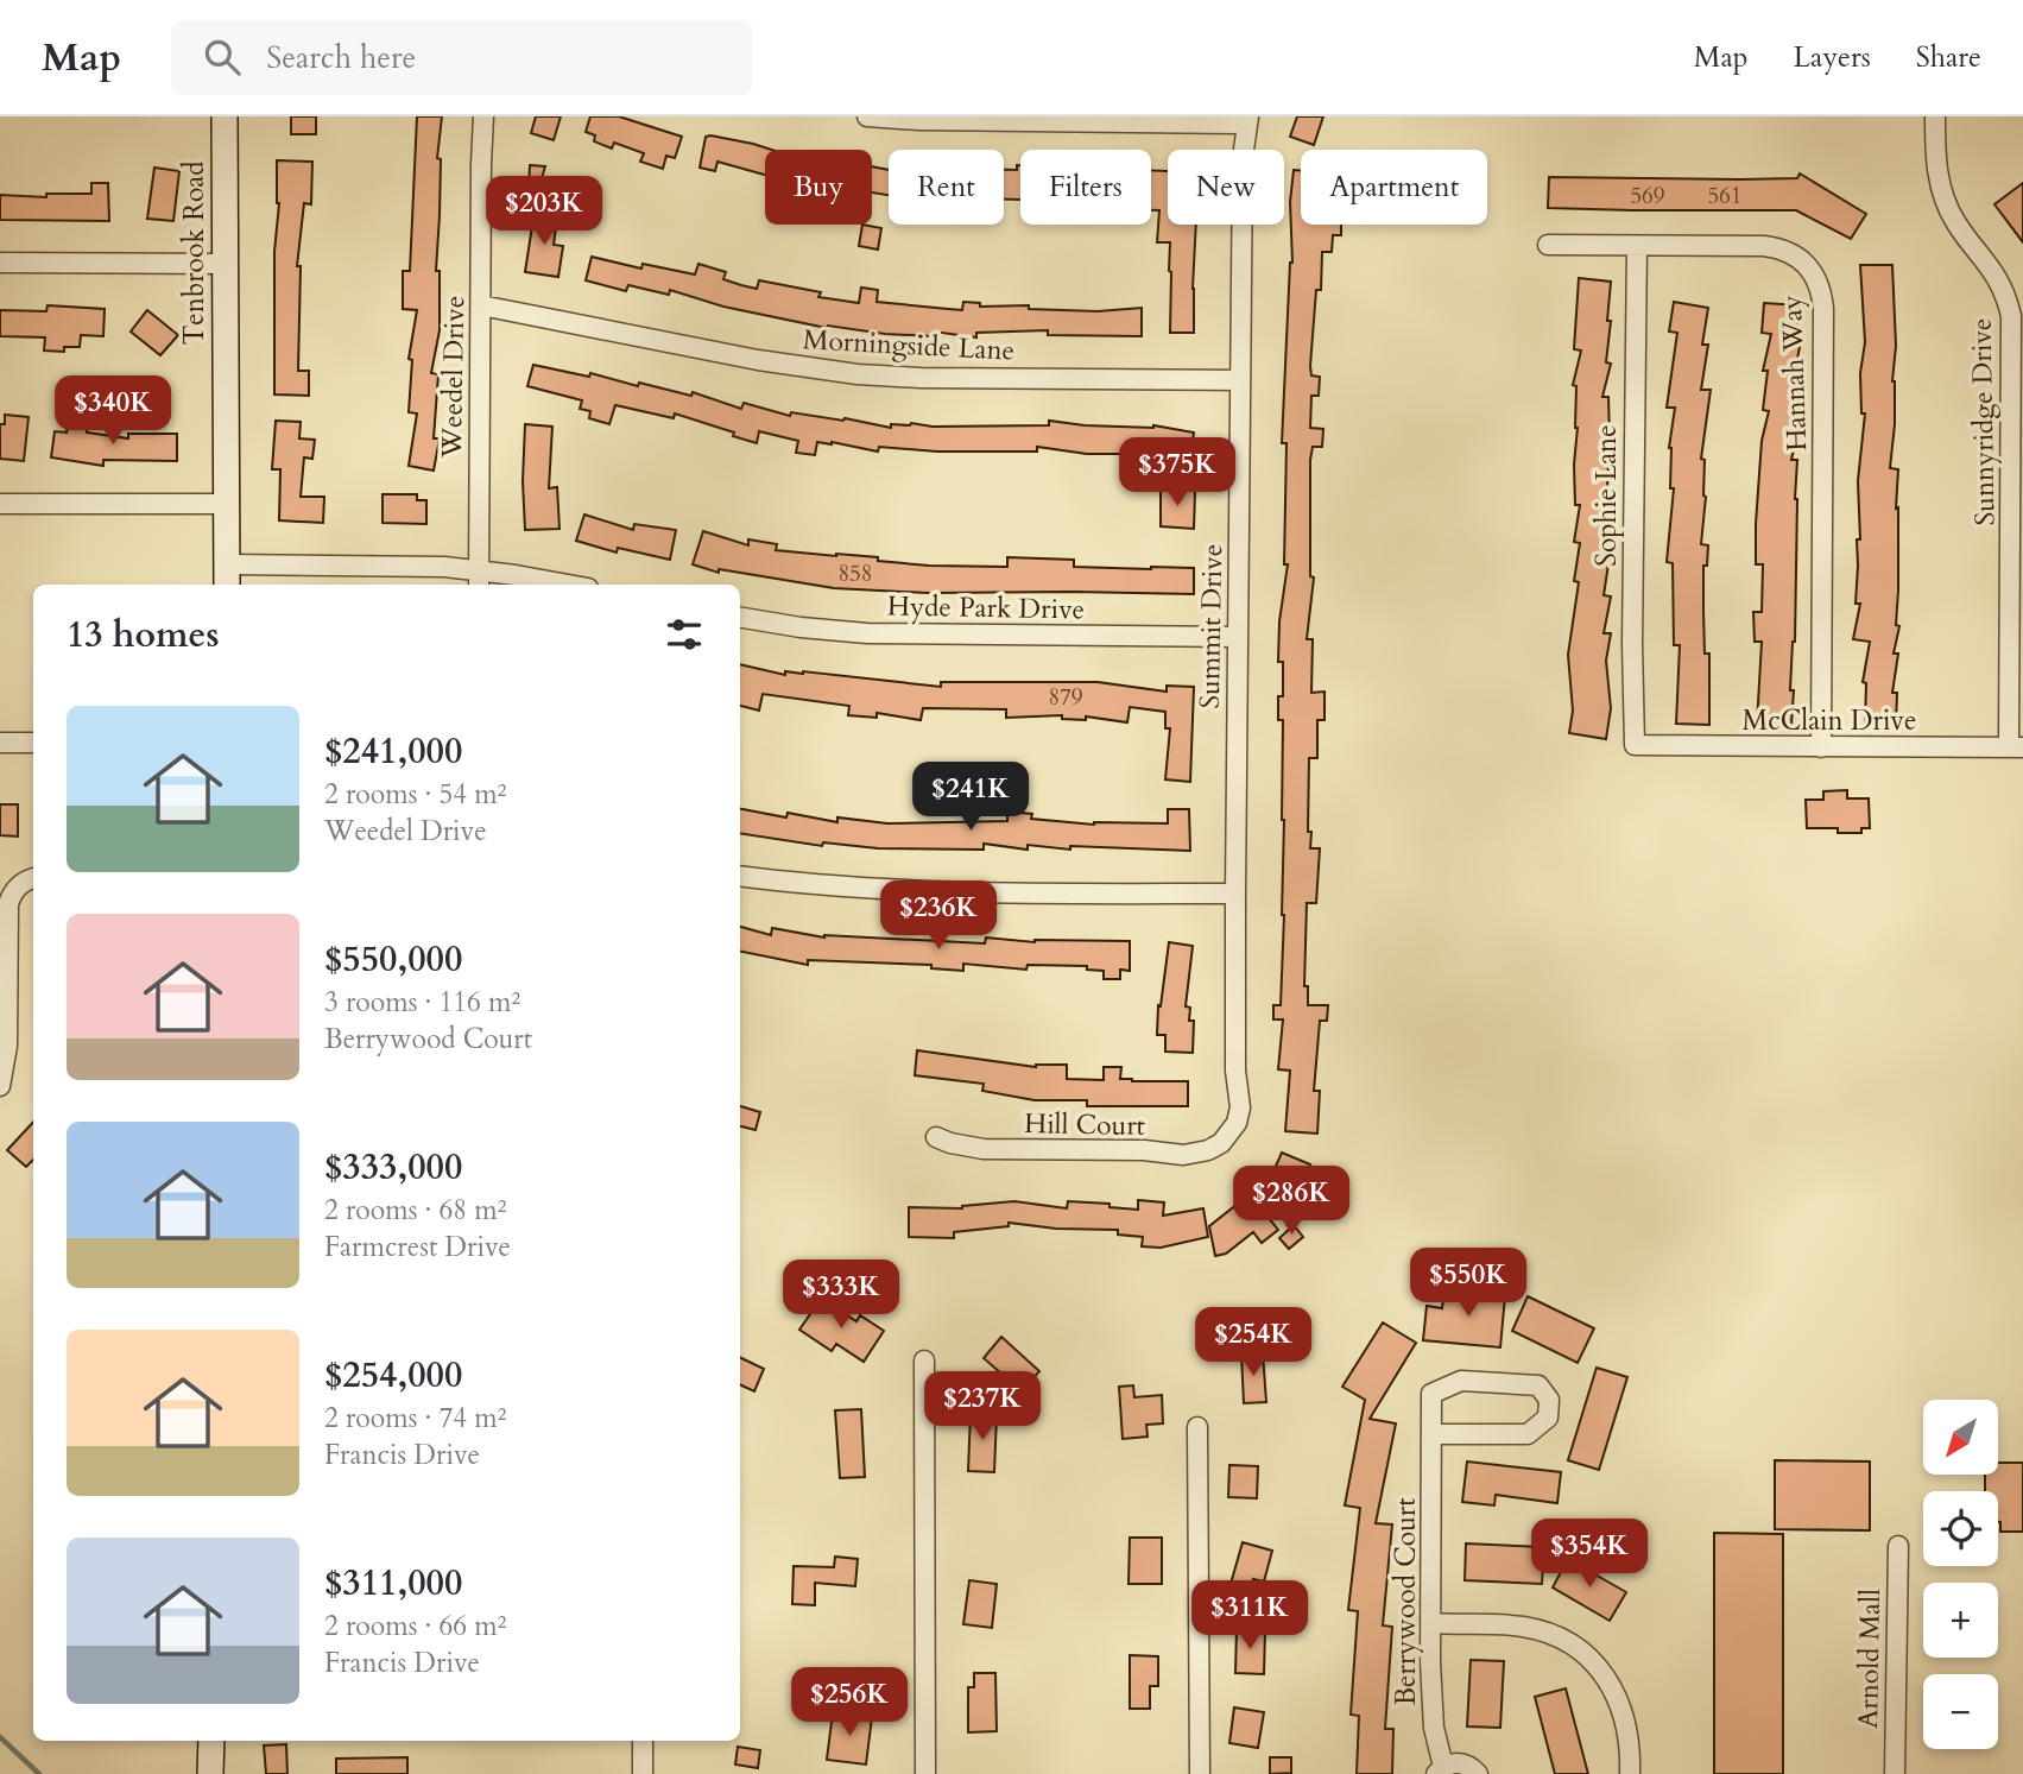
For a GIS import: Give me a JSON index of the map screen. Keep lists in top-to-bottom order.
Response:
{
  "streets": {
    "street": [
      "Tenbrook Road",
      "Morningside Lane",
      "Hannah Way",
      "Weedel Drive",
      "Sunnyridge Drive",
      "Sophie Lane",
      "Hyde Park Drive",
      "Summit Drive",
      "McClain Drive",
      "Hill Court",
      "Berrywood Court",
      "Arnold Mall"
    ]
  },
  "crossings": [
    ["Morningside Lane", "Weedel Drive"],
    ["Morningside Lane", "Summit Drive"],
    ["Hannah Way", "Sophie Lane"],
    ["Hannah Way", "McClain Drive"],
    ["Sunnyridge Drive", "McClain Drive"],
    ["Sophie Lane", "McClain Drive"],
    ["Hyde Park Drive", "Summit Drive"],
    ["Summit Drive", "Hill Court"]
  ],
  "house_numbers": [
    "569",
    "561",
    "858",
    "879"
  ],
  "north": "bottom left",
  "page": {
    "header": "Map",
    "search": "Search here",
    "nav": ["Map", "Layers", "Share"],
    "chip": [
      "Buy",
      "Rent",
      "Filters",
      "New",
      "Apartment"
    ],
    "price": [
      "$203K",
      "$340K",
      "$375K",
      "$241K",
      "$236K",
      "$286K",
      "$550K",
      "$333K",
      "$254K",
      "$237K",
      "$354K",
      "$311K",
      "$256K"
    ],
    "heading": "13 homes",
    "list": [
      {
        "name": "$241,000",
        "note": "2 rooms · 54 m² · Weedel Drive"
      },
      {
        "name": "$550,000",
        "note": "3 rooms · 116 m² · Berrywood Court"
      },
      {
        "name": "$333,000",
        "note": "2 rooms · 68 m² · Farmcrest Drive"
      },
      {
        "name": "$254,000",
        "note": "2 rooms · 74 m² · Francis Drive"
      },
      {
        "name": "$311,000",
        "note": "2 rooms · 66 m² · Francis Drive"
      }
    ],
    "map_buttons": ["+", "−"]
  }
}
